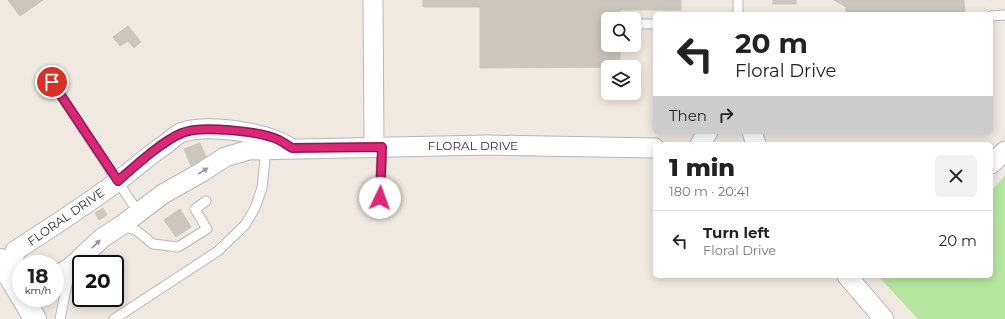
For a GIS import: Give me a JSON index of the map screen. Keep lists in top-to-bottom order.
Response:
{
  "streets": {
    "street": ["FLORAL DRIVE"]
  },
  "page": {
    "turn": ["20 m", "Floral Drive"],
    "then": "Then",
    "heading": ["1 min", "180 m · 20:41"],
    "list": [
      {
        "name": "Turn left",
        "note": "Floral Drive",
        "value": "20 m"
      }
    ],
    "speed": "18 km/h",
    "limit": "20"
  }
}
